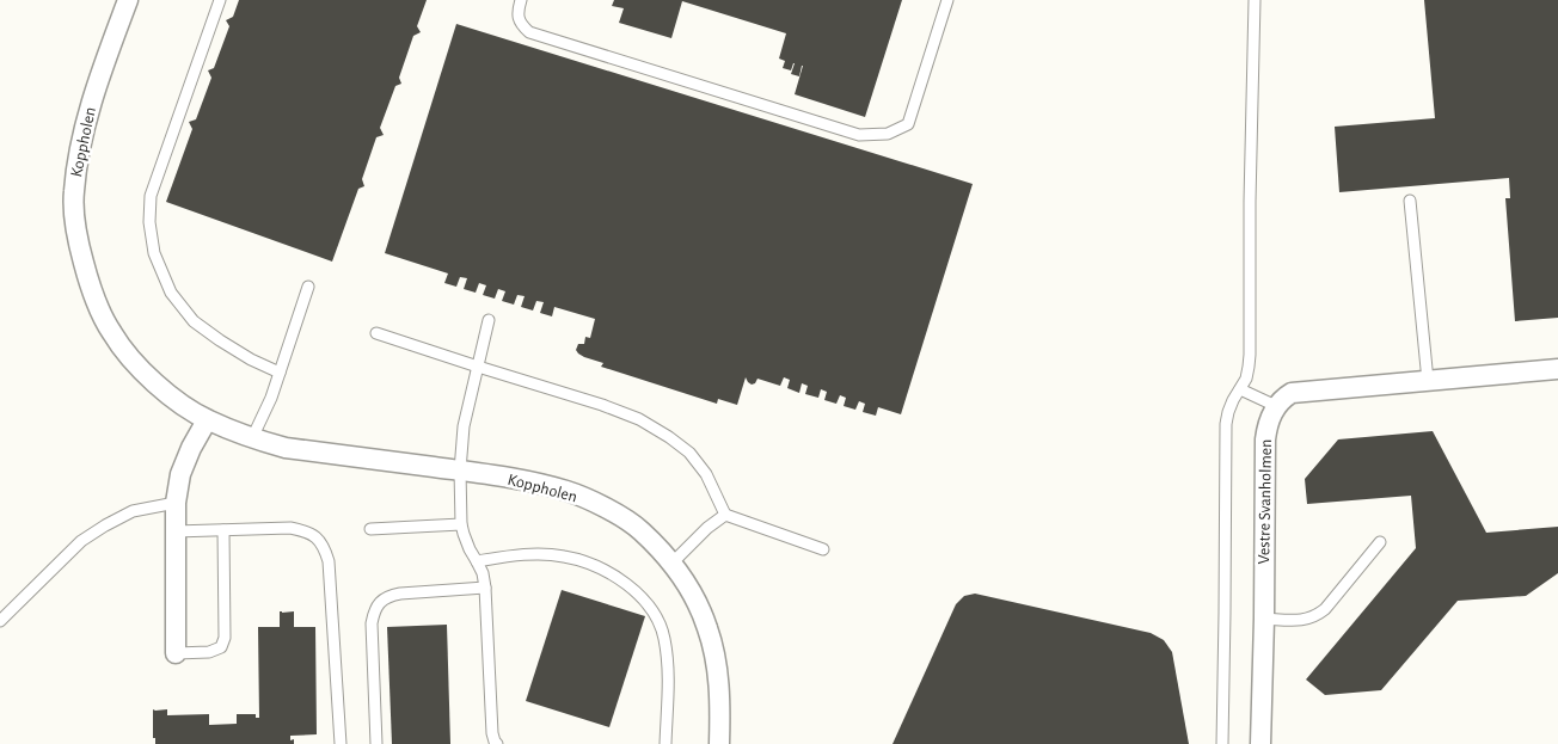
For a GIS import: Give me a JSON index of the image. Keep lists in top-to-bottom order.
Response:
{
  "streets": {
    "street": ["Koppholen", "Vestre Svanholmen"]
  }
}
